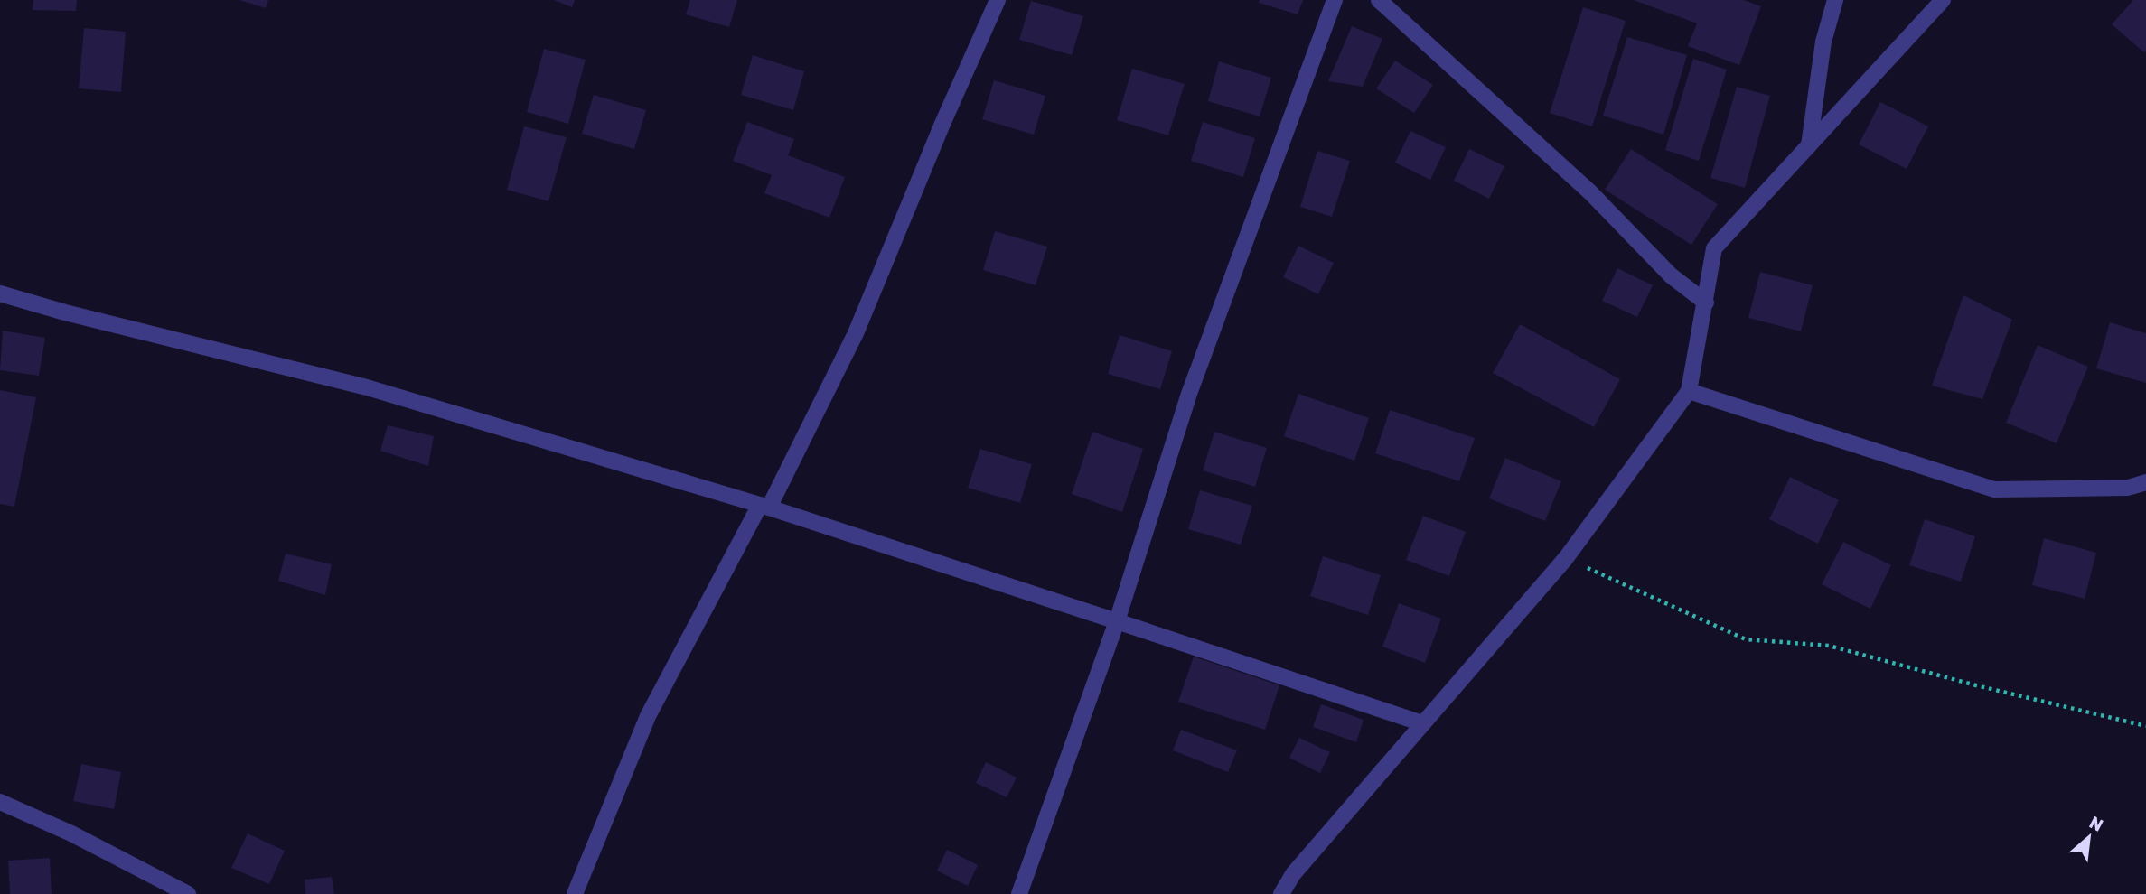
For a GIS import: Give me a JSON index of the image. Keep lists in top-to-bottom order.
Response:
{
  "north": "top right"
}
